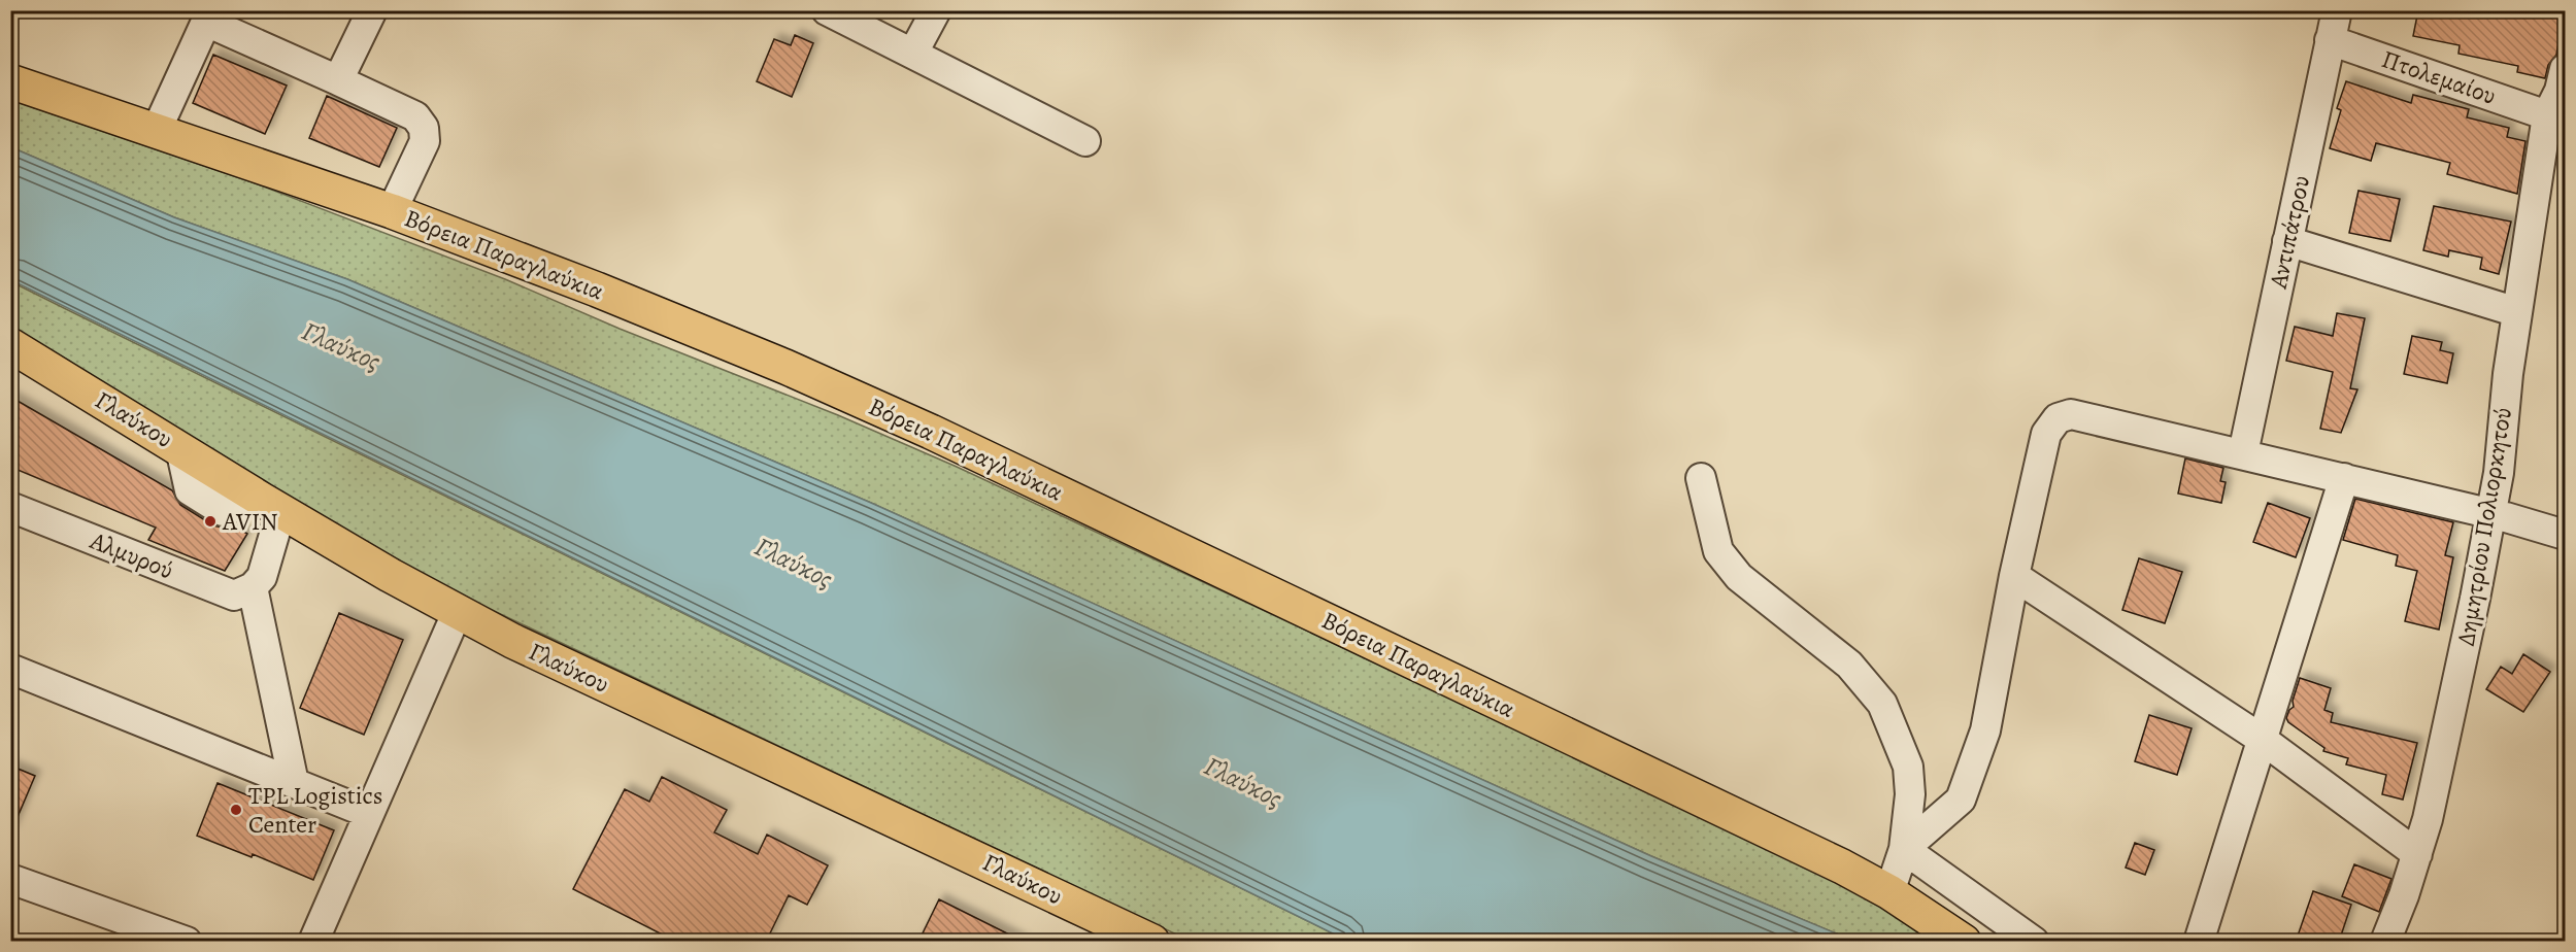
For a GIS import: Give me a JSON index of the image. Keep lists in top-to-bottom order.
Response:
{
  "streets": {
    "main road": ["Βόρεια Παραγλαύκια", "Γλαύκου"],
    "street": [
      "Πτολεμαίου",
      "Αντιπάτρου",
      "Δημητρίου Πολιορκητού",
      "Αλμυρού"
    ]
  },
  "crossings": [
    ["Πτολεμαίου", "Αντιπάτρου"],
    ["Πτολεμαίου", "Δημητρίου Πολιορκητού"]
  ],
  "water": ["Γλαύκος"],
  "places": ["AVIN", "TPL Logistics Center"]
}
